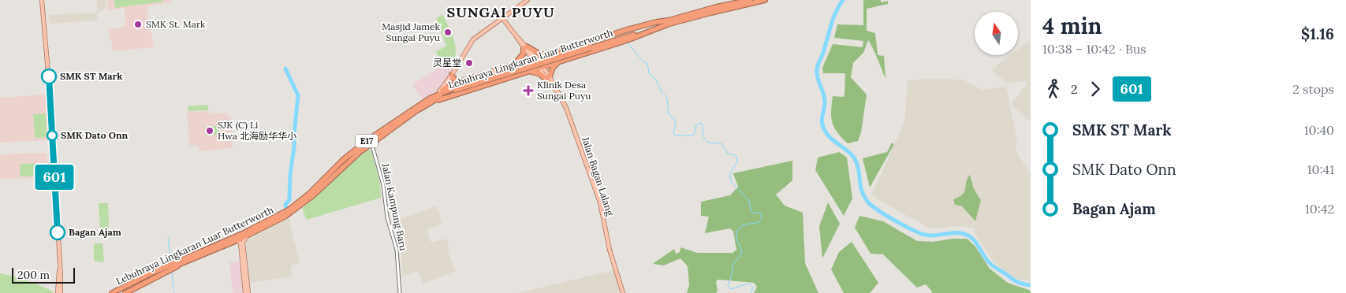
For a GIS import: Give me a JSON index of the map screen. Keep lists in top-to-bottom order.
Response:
{
  "streets": {
    "highway": ["Lebuhraya Lingkaran Luar Butterworth", "E17"],
    "main road": ["Jalan Bagan Lalang"],
    "street": ["Jalan Kampung Baru"]
  },
  "crossings": [
    ["Lebuhraya Lingkaran Luar Butterworth", "Jalan Kampung Baru"]
  ],
  "districts": ["SUNGAI PUYU"],
  "places": {
    "other": [
      "SMK St. Mark",
      "Masjid Jamek Sungai Puyu",
      "灵星堂",
      "SMK ST Mark",
      "SJK (C) Li Hwa 北海励华华小",
      "SMK Dato Onn",
      "Bagan Ajam"
    ],
    "health": ["Klinik Desa Sungai Puyu"]
  },
  "lines": ["bus line 601"],
  "scale_bar": "200 m",
  "north": "top",
  "page": {
    "on_map": "601",
    "heading": ["4 min", "10:38 – 10:42 · Bus", "$1.16"],
    "legs": ["2", "601", "2 stops"],
    "list": [
      {
        "name": "SMK ST Mark",
        "value": "10:40"
      },
      {
        "name": "SMK Dato Onn",
        "value": "10:41"
      },
      {
        "name": "Bagan Ajam",
        "value": "10:42"
      }
    ],
    "scale": "200 m"
  }
}
